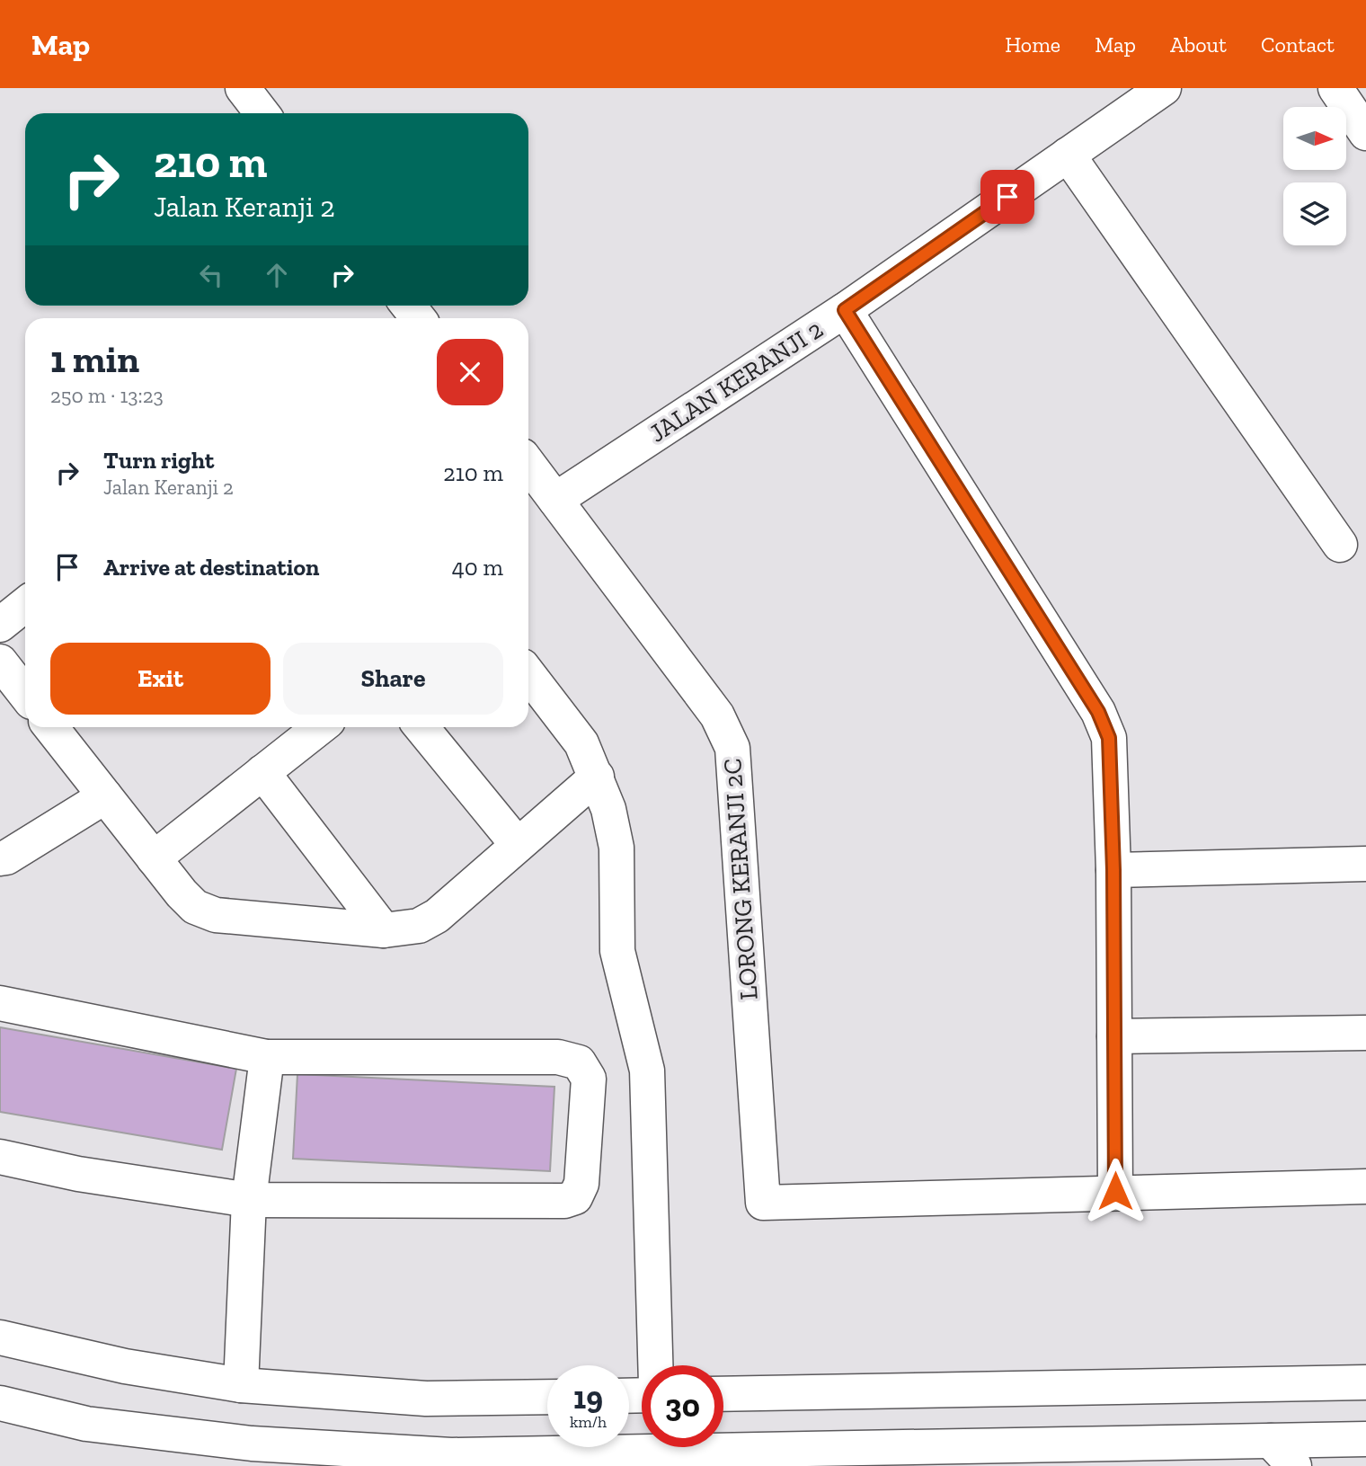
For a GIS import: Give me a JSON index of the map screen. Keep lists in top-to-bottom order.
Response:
{
  "streets": {
    "street": ["JALAN KERANJI 2", "LORONG KERANJI 2C"]
  },
  "crossings": [
    ["JALAN KERANJI 2", "LORONG KERANJI 2C"]
  ],
  "north": "right",
  "page": {
    "header": "Map",
    "nav": [
      "Home",
      "Map",
      "About",
      "Contact"
    ],
    "turn": ["210 m", "Jalan Keranji 2"],
    "heading": ["1 min", "250 m · 13:23"],
    "list": [
      {
        "name": "Turn right",
        "note": "Jalan Keranji 2",
        "value": "210 m"
      },
      {
        "name": "Arrive at destination",
        "value": "40 m"
      }
    ],
    "buttons": ["Exit", "Share"],
    "speed": "19 km/h",
    "limit": "30"
  }
}
